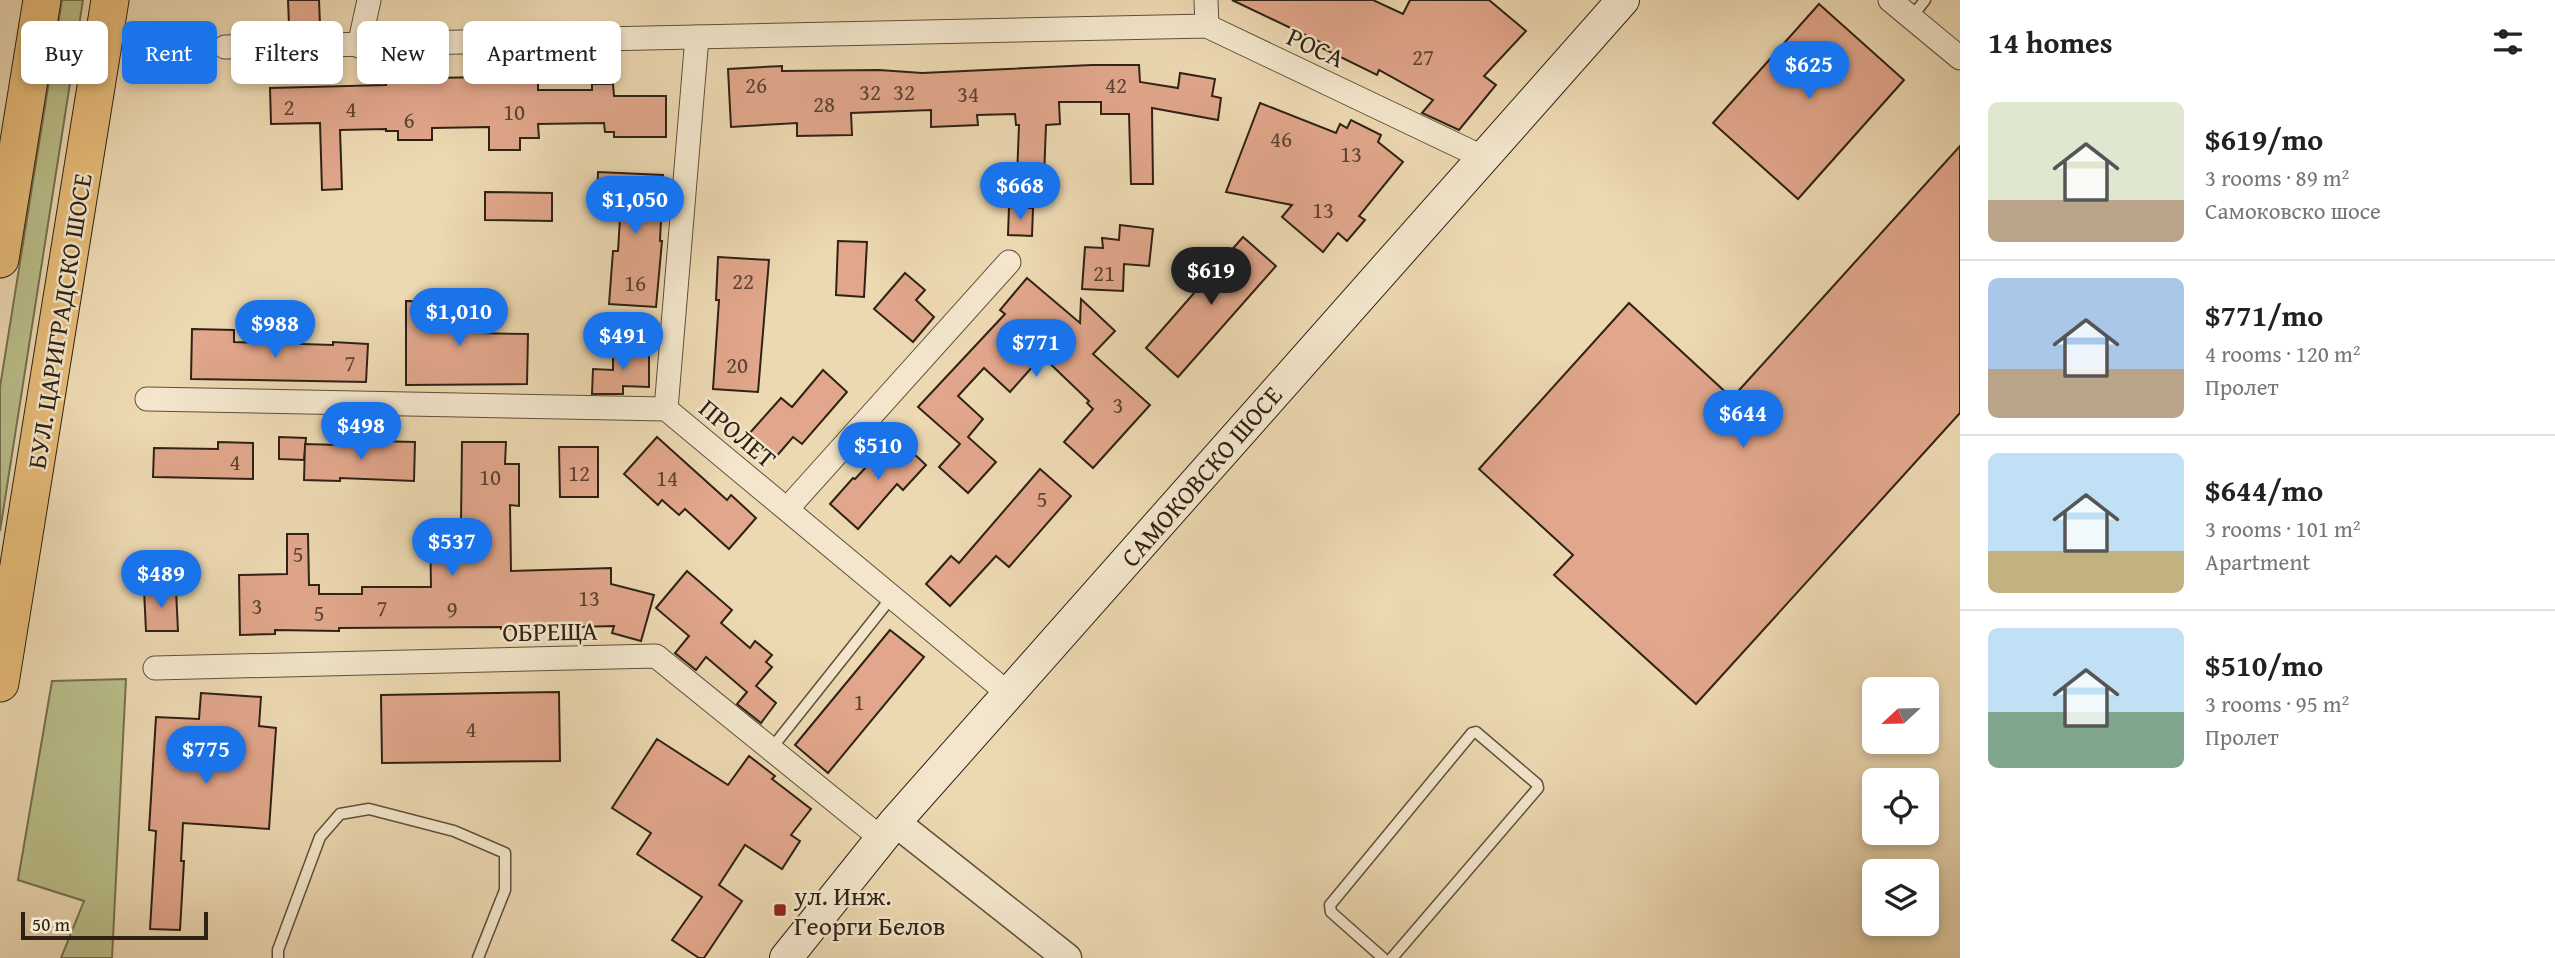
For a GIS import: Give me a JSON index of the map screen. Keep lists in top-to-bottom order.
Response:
{
  "streets": {
    "highway": ["БУЛ. ЦАРИГРАДСКО ШОСЕ"],
    "main road": ["САМОКОВСКО ШОСЕ"],
    "street": ["РОСА", "ПРОЛЕТ", "ОБРЕЩА"]
  },
  "crossings": [
    ["РОСА", "САМОКОВСКО ШОСЕ"],
    ["ПРОЛЕТ", "САМОКОВСКО ШОСЕ"],
    ["САМОКОВСКО ШОСЕ", "ОБРЕЩА"]
  ],
  "places": {
    "transit": ["ул. Инж. Георги Белов"]
  },
  "house_numbers": [
    "27",
    "26",
    "42",
    "32",
    "32",
    "34",
    "28",
    "2",
    "4",
    "10",
    "6",
    "46",
    "13",
    "13",
    "21",
    "22",
    "16",
    "7",
    "20",
    "3",
    "4",
    "12",
    "10",
    "14",
    "5",
    "5",
    "13",
    "3",
    "7",
    "9",
    "5",
    "1",
    "4"
  ],
  "scale_bar": "50 m",
  "north": "left",
  "page": {
    "heading": "14 homes",
    "chip": [
      "Buy",
      "Rent",
      "Filters",
      "New",
      "Apartment"
    ],
    "price": [
      "$625",
      "$668",
      "$1,050",
      "$619",
      "$1,010",
      "$988",
      "$491",
      "$771",
      "$644",
      "$498",
      "$510",
      "$537",
      "$489",
      "$775"
    ],
    "list": [
      {
        "name": "$619/mo",
        "note": "3 rooms · 89 m² · Самоковско шосе"
      },
      {
        "name": "$771/mo",
        "note": "4 rooms · 120 m² · Пролет"
      },
      {
        "name": "$644/mo",
        "note": "3 rooms · 101 m² · Apartment"
      },
      {
        "name": "$510/mo",
        "note": "3 rooms · 95 m² · Пролет"
      }
    ],
    "scale": "50 m"
  }
}
